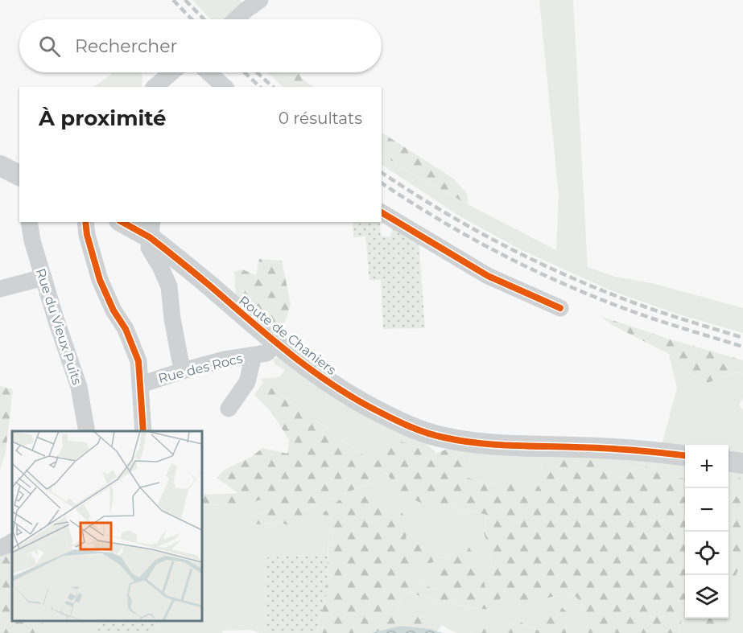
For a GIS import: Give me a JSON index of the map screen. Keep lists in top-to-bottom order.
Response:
{
  "streets": {
    "street": ["Rue du Vieux Puits", "Route de Chaniers", "Rue des Rocs"]
  },
  "crossings": [
    ["Route de Chaniers", "Rue des Rocs"]
  ],
  "page": {
    "search": "Rechercher",
    "heading": ["À proximité", "0 résultats"],
    "map_buttons": ["+", "−"]
  }
}
